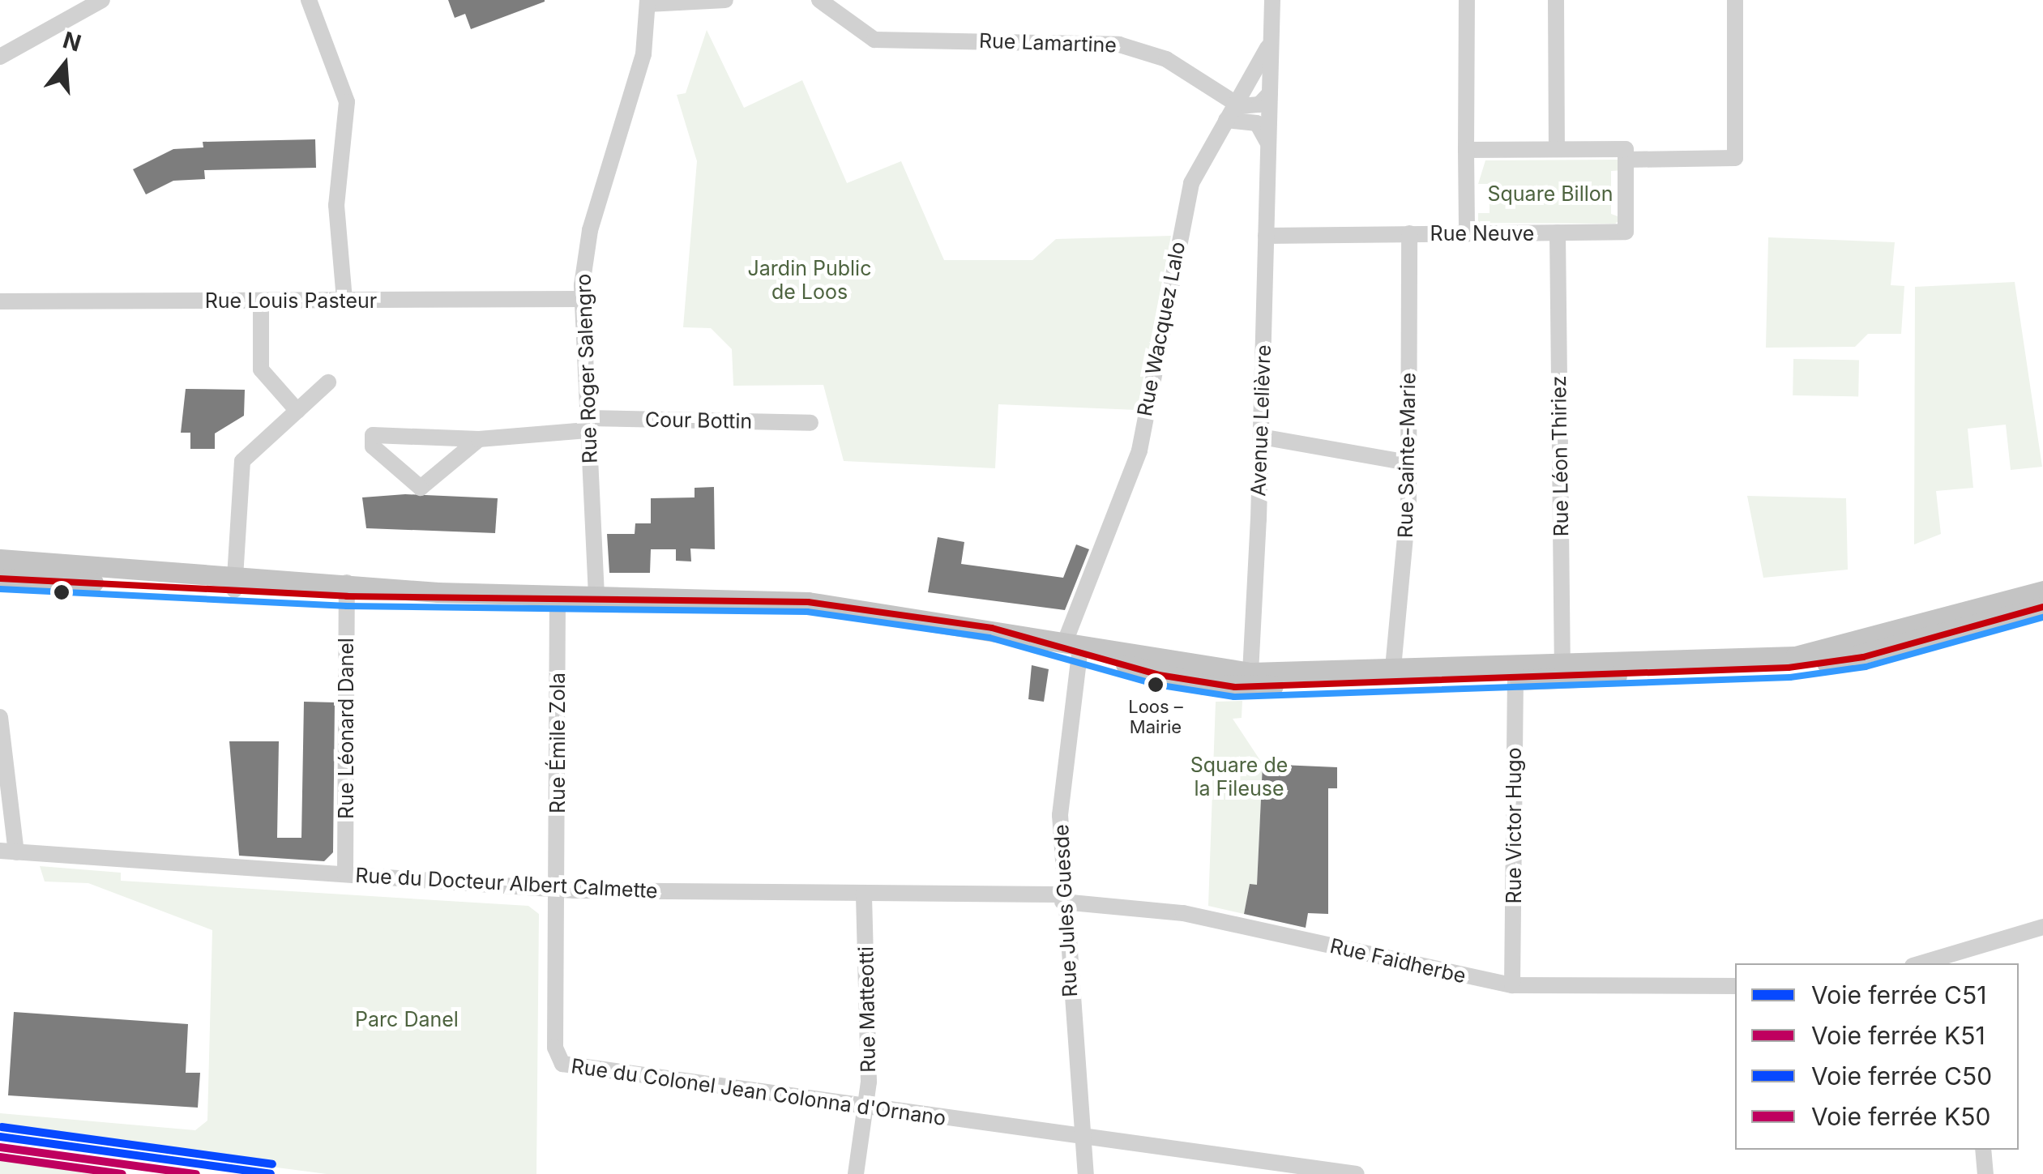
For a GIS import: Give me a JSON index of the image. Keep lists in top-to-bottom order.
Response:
{
  "streets": {
    "street": [
      "Rue Lamartine",
      "Rue Neuve",
      "Rue Louis Pasteur",
      "Rue Wacquez Lalo",
      "Rue Roger Salengro",
      "Cour Bottin",
      "Avenue Lelièvre",
      "Rue Sainte-Marie",
      "Rue Léon Thiriez",
      "Rue Léonard Danel",
      "Rue Émile Zola",
      "Rue Victor Hugo",
      "Rue du Docteur Albert Calmette",
      "Rue Jules Guesde",
      "Rue Faidherbe",
      "Rue Matteotti",
      "Rue du Colonel Jean Colonna d'Ornano"
    ]
  },
  "crossings": [
    ["Rue Lamartine", "Rue Wacquez Lalo"],
    ["Rue Neuve", "Avenue Lelièvre"],
    ["Rue Neuve", "Rue Sainte-Marie"],
    ["Rue Neuve", "Rue Léon Thiriez"],
    ["Rue Louis Pasteur", "Rue Roger Salengro"],
    ["Rue Wacquez Lalo", "Avenue Lelièvre"],
    ["Rue Wacquez Lalo", "Rue Jules Guesde"],
    ["Rue Roger Salengro", "Cour Bottin"],
    ["Rue Léonard Danel", "Rue du Docteur Albert Calmette"],
    ["Rue Émile Zola", "Rue du Docteur Albert Calmette"],
    ["Rue Émile Zola", "Rue du Colonel Jean Colonna d'Ornano"],
    ["Rue Victor Hugo", "Rue Faidherbe"],
    ["Rue du Docteur Albert Calmette", "Rue Jules Guesde"],
    ["Rue du Docteur Albert Calmette", "Rue Faidherbe"],
    ["Rue du Docteur Albert Calmette", "Rue Matteotti"],
    ["Rue du Docteur Albert Calmette", "Rue du Colonel Jean Colonna d'Ornano"],
    ["Rue Jules Guesde", "Rue Faidherbe"],
    ["Rue Jules Guesde", "Rue du Colonel Jean Colonna d'Ornano"],
    ["Rue Matteotti", "Rue du Colonel Jean Colonna d'Ornano"]
  ],
  "parks": [
    "Square Billon",
    "Jardin Public de Loos",
    "Square de la Fileuse",
    "Parc Danel"
  ],
  "places": ["Loos – Mairie"],
  "lines": [
    "rail line C50",
    "rail line C51",
    "rail line K51",
    "rail line K50"
  ],
  "legend": [
    "Voie ferrée C51",
    "Voie ferrée K51",
    "Voie ferrée C50",
    "Voie ferrée K50"
  ],
  "north": "top"
}
